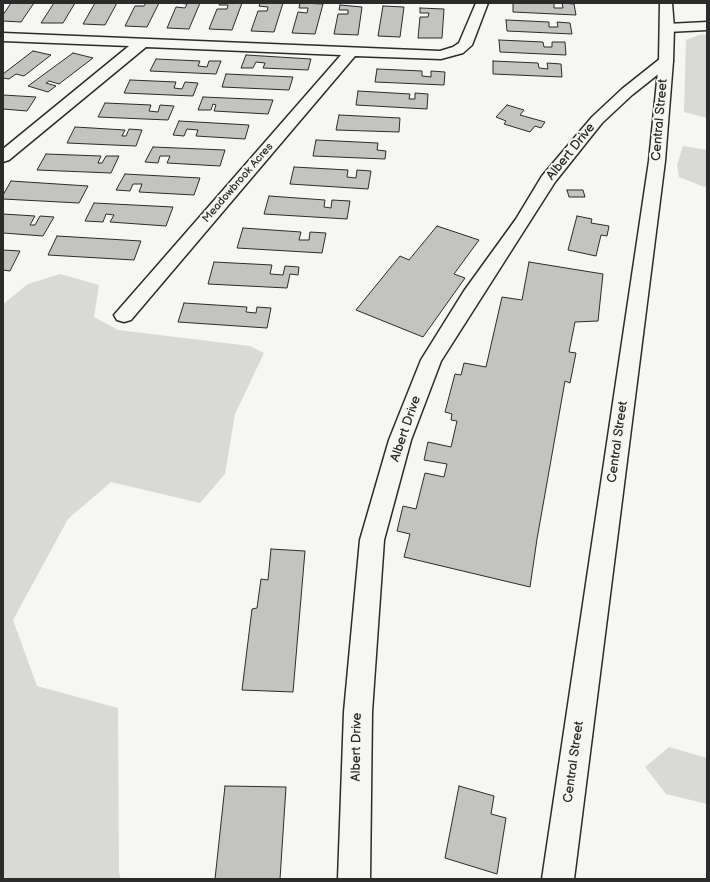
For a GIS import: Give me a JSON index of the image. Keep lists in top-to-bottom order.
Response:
{
  "streets": {
    "street": ["Central Street", "Albert Drive", "Meadowbrook Acres"]
  },
  "crossings": [
    ["Central Street", "Albert Drive"]
  ]
}
